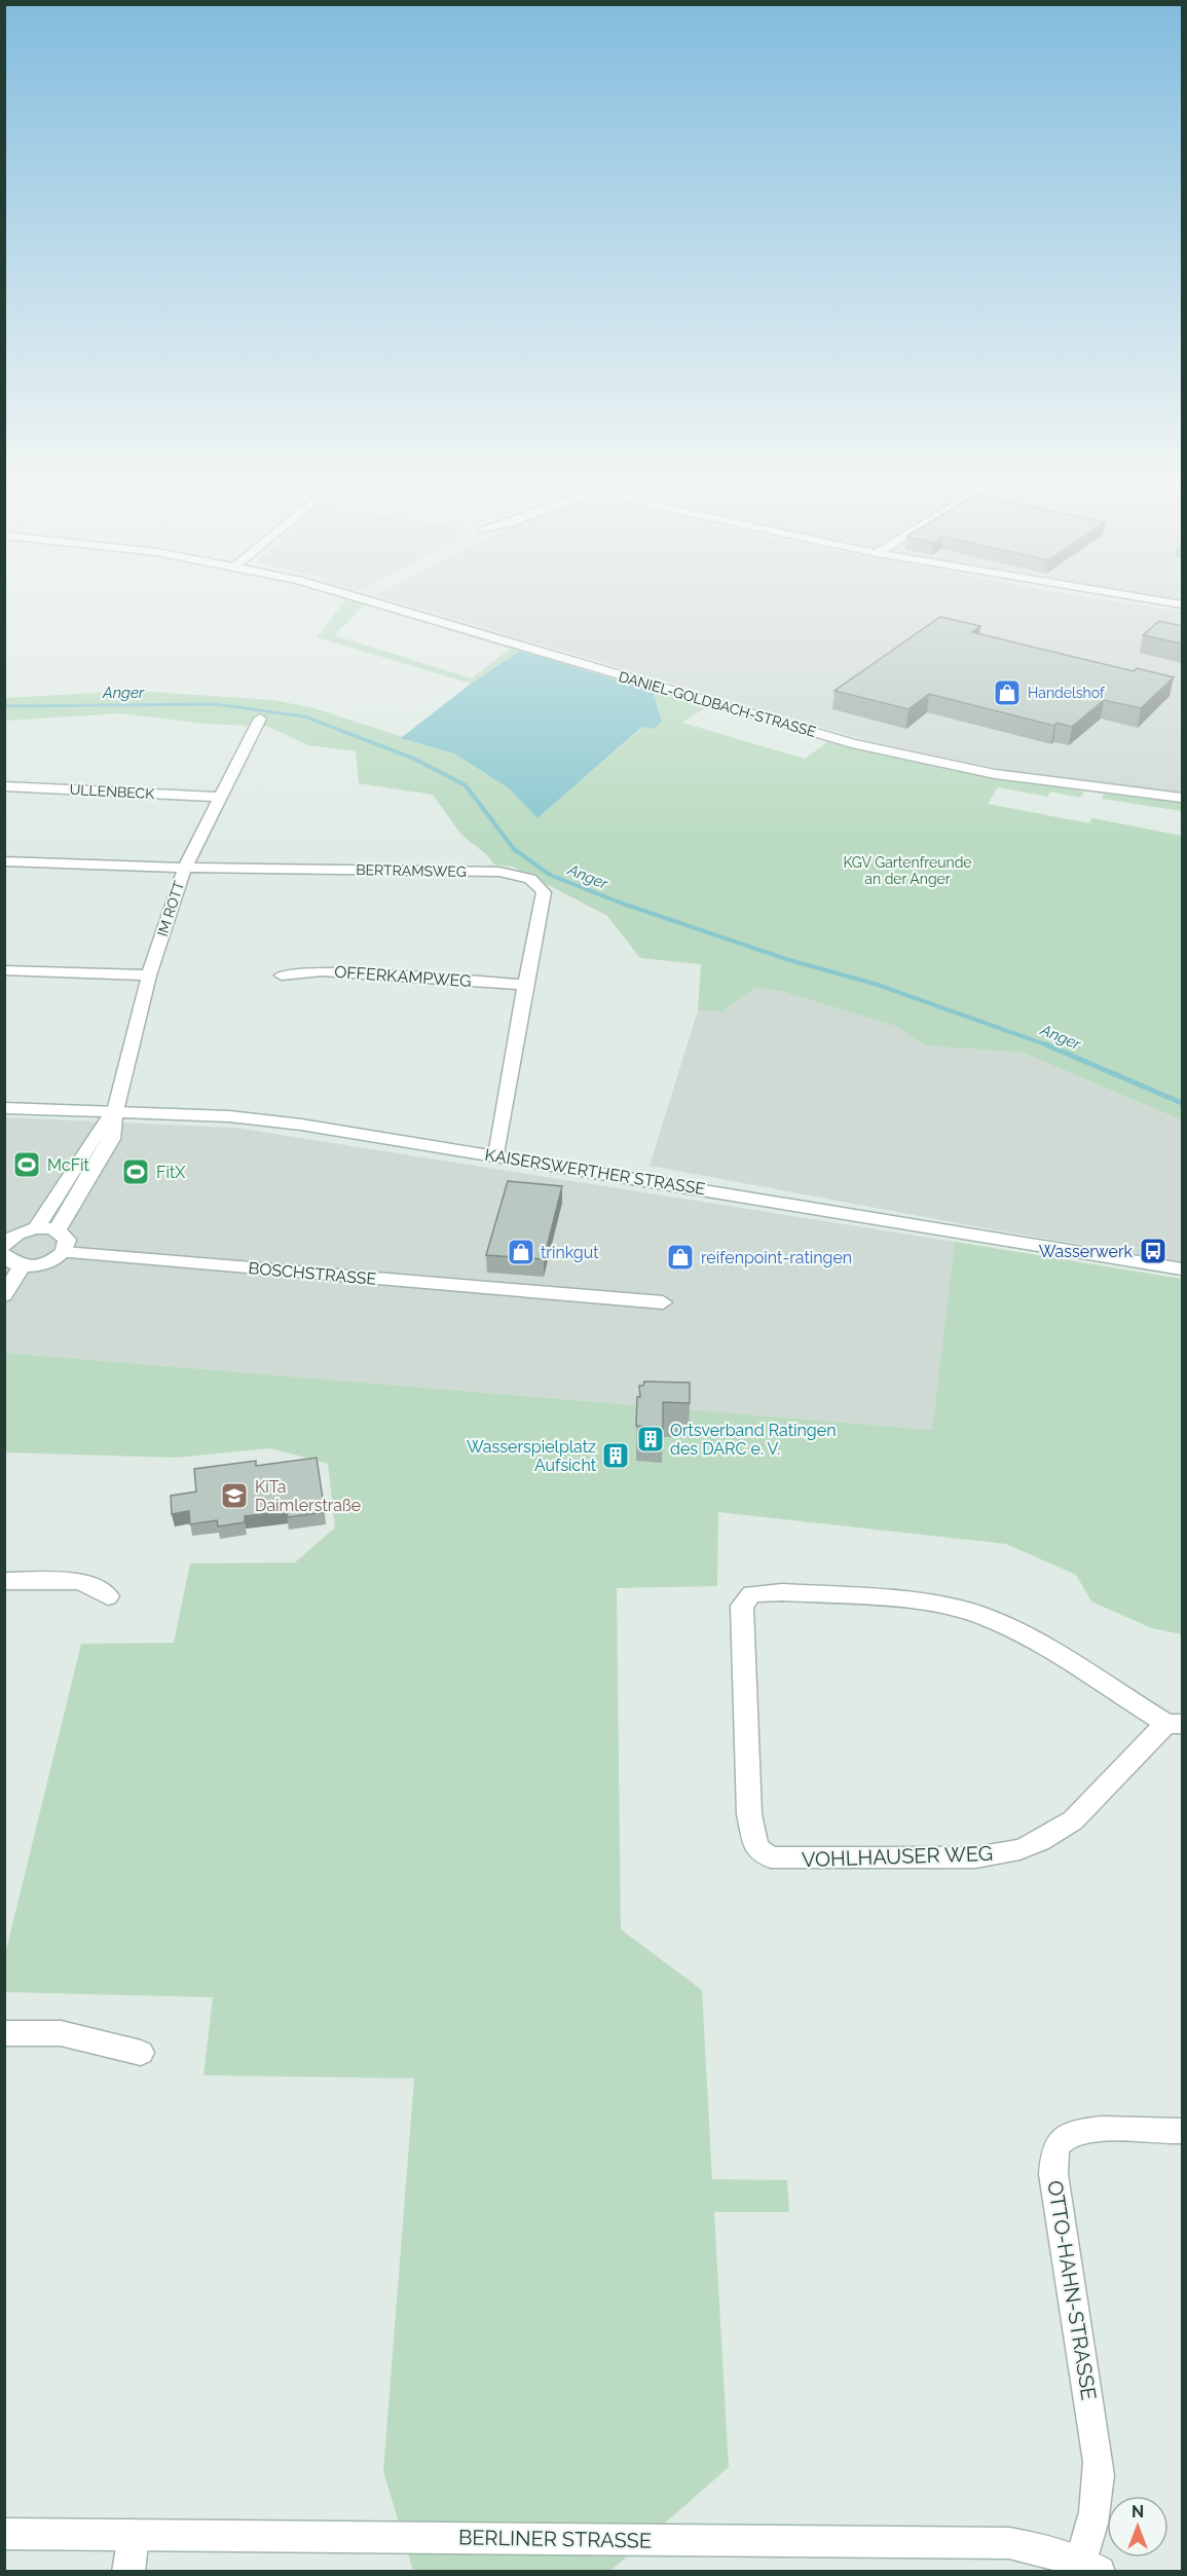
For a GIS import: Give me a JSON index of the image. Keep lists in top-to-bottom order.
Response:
{
  "streets": {
    "street": [
      "DANIEL-GOLDBACH-STRASSE",
      "ULLENBECK",
      "BERTRAMSWEG",
      "IM ROTT",
      "OFFERKAMPWEG",
      "KAISERSWERTHER STRASSE",
      "BOSCHSTRASSE",
      "VOHLHAUSER WEG",
      "OTTO-HAHN-STRASSE",
      "BERLINER STRASSE"
    ]
  },
  "crossings": [
    ["ULLENBECK", "IM ROTT"],
    ["BERTRAMSWEG", "IM ROTT"],
    ["BERTRAMSWEG", "OFFERKAMPWEG"],
    ["BERTRAMSWEG", "KAISERSWERTHER STRASSE"],
    ["IM ROTT", "KAISERSWERTHER STRASSE"],
    ["OTTO-HAHN-STRASSE", "BERLINER STRASSE"]
  ],
  "water": ["Anger"],
  "parks": ["KGV Gartenfreunde an der Anger"],
  "places": {
    "shop": ["Handelshof", "trinkgut", "reifenpoint-ratingen"],
    "sports": ["McFit", "FitX"],
    "bus stop": ["Wasserwerk"],
    "building": ["Ortsverband Ratingen des DARC e. V.", "Wasserspielplatz Aufsicht"],
    "school or university": ["KiTa Daimlerstraße"]
  },
  "north": "top"
}
